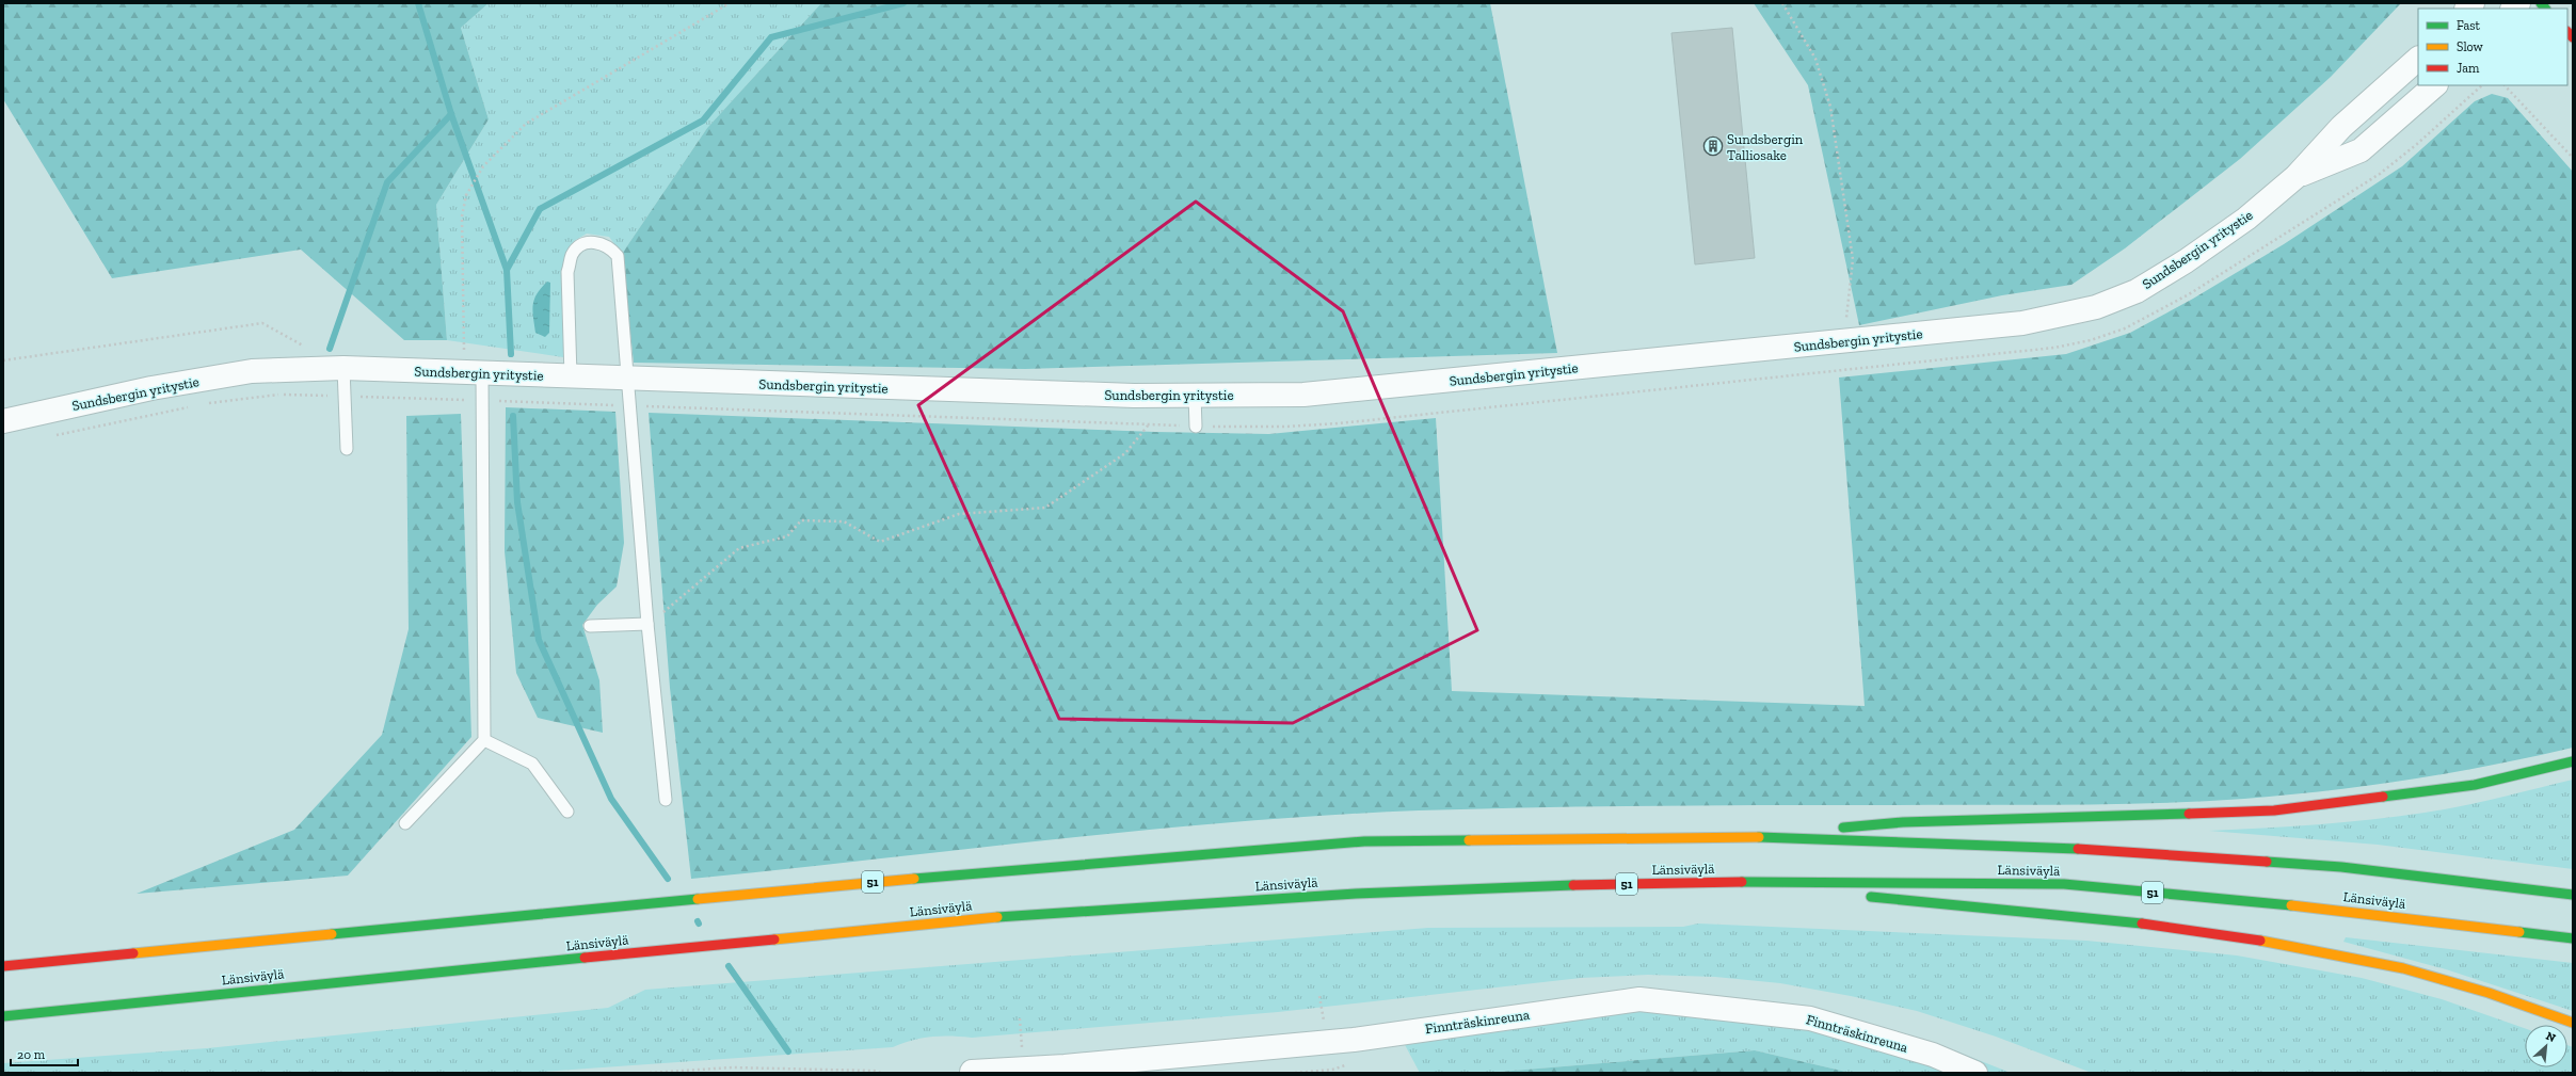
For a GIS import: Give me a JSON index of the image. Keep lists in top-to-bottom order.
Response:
{
  "streets": {
    "main road": ["Länsiväylä", "51"],
    "street": ["Sundsbergin yritystie", "Finnträskinreuna"]
  },
  "places": {
    "building": ["Sundsbergin Talliosake"]
  },
  "legend": ["Fast", "Slow", "Jam"],
  "scale_bar": "20 m",
  "north": "top right"
}
